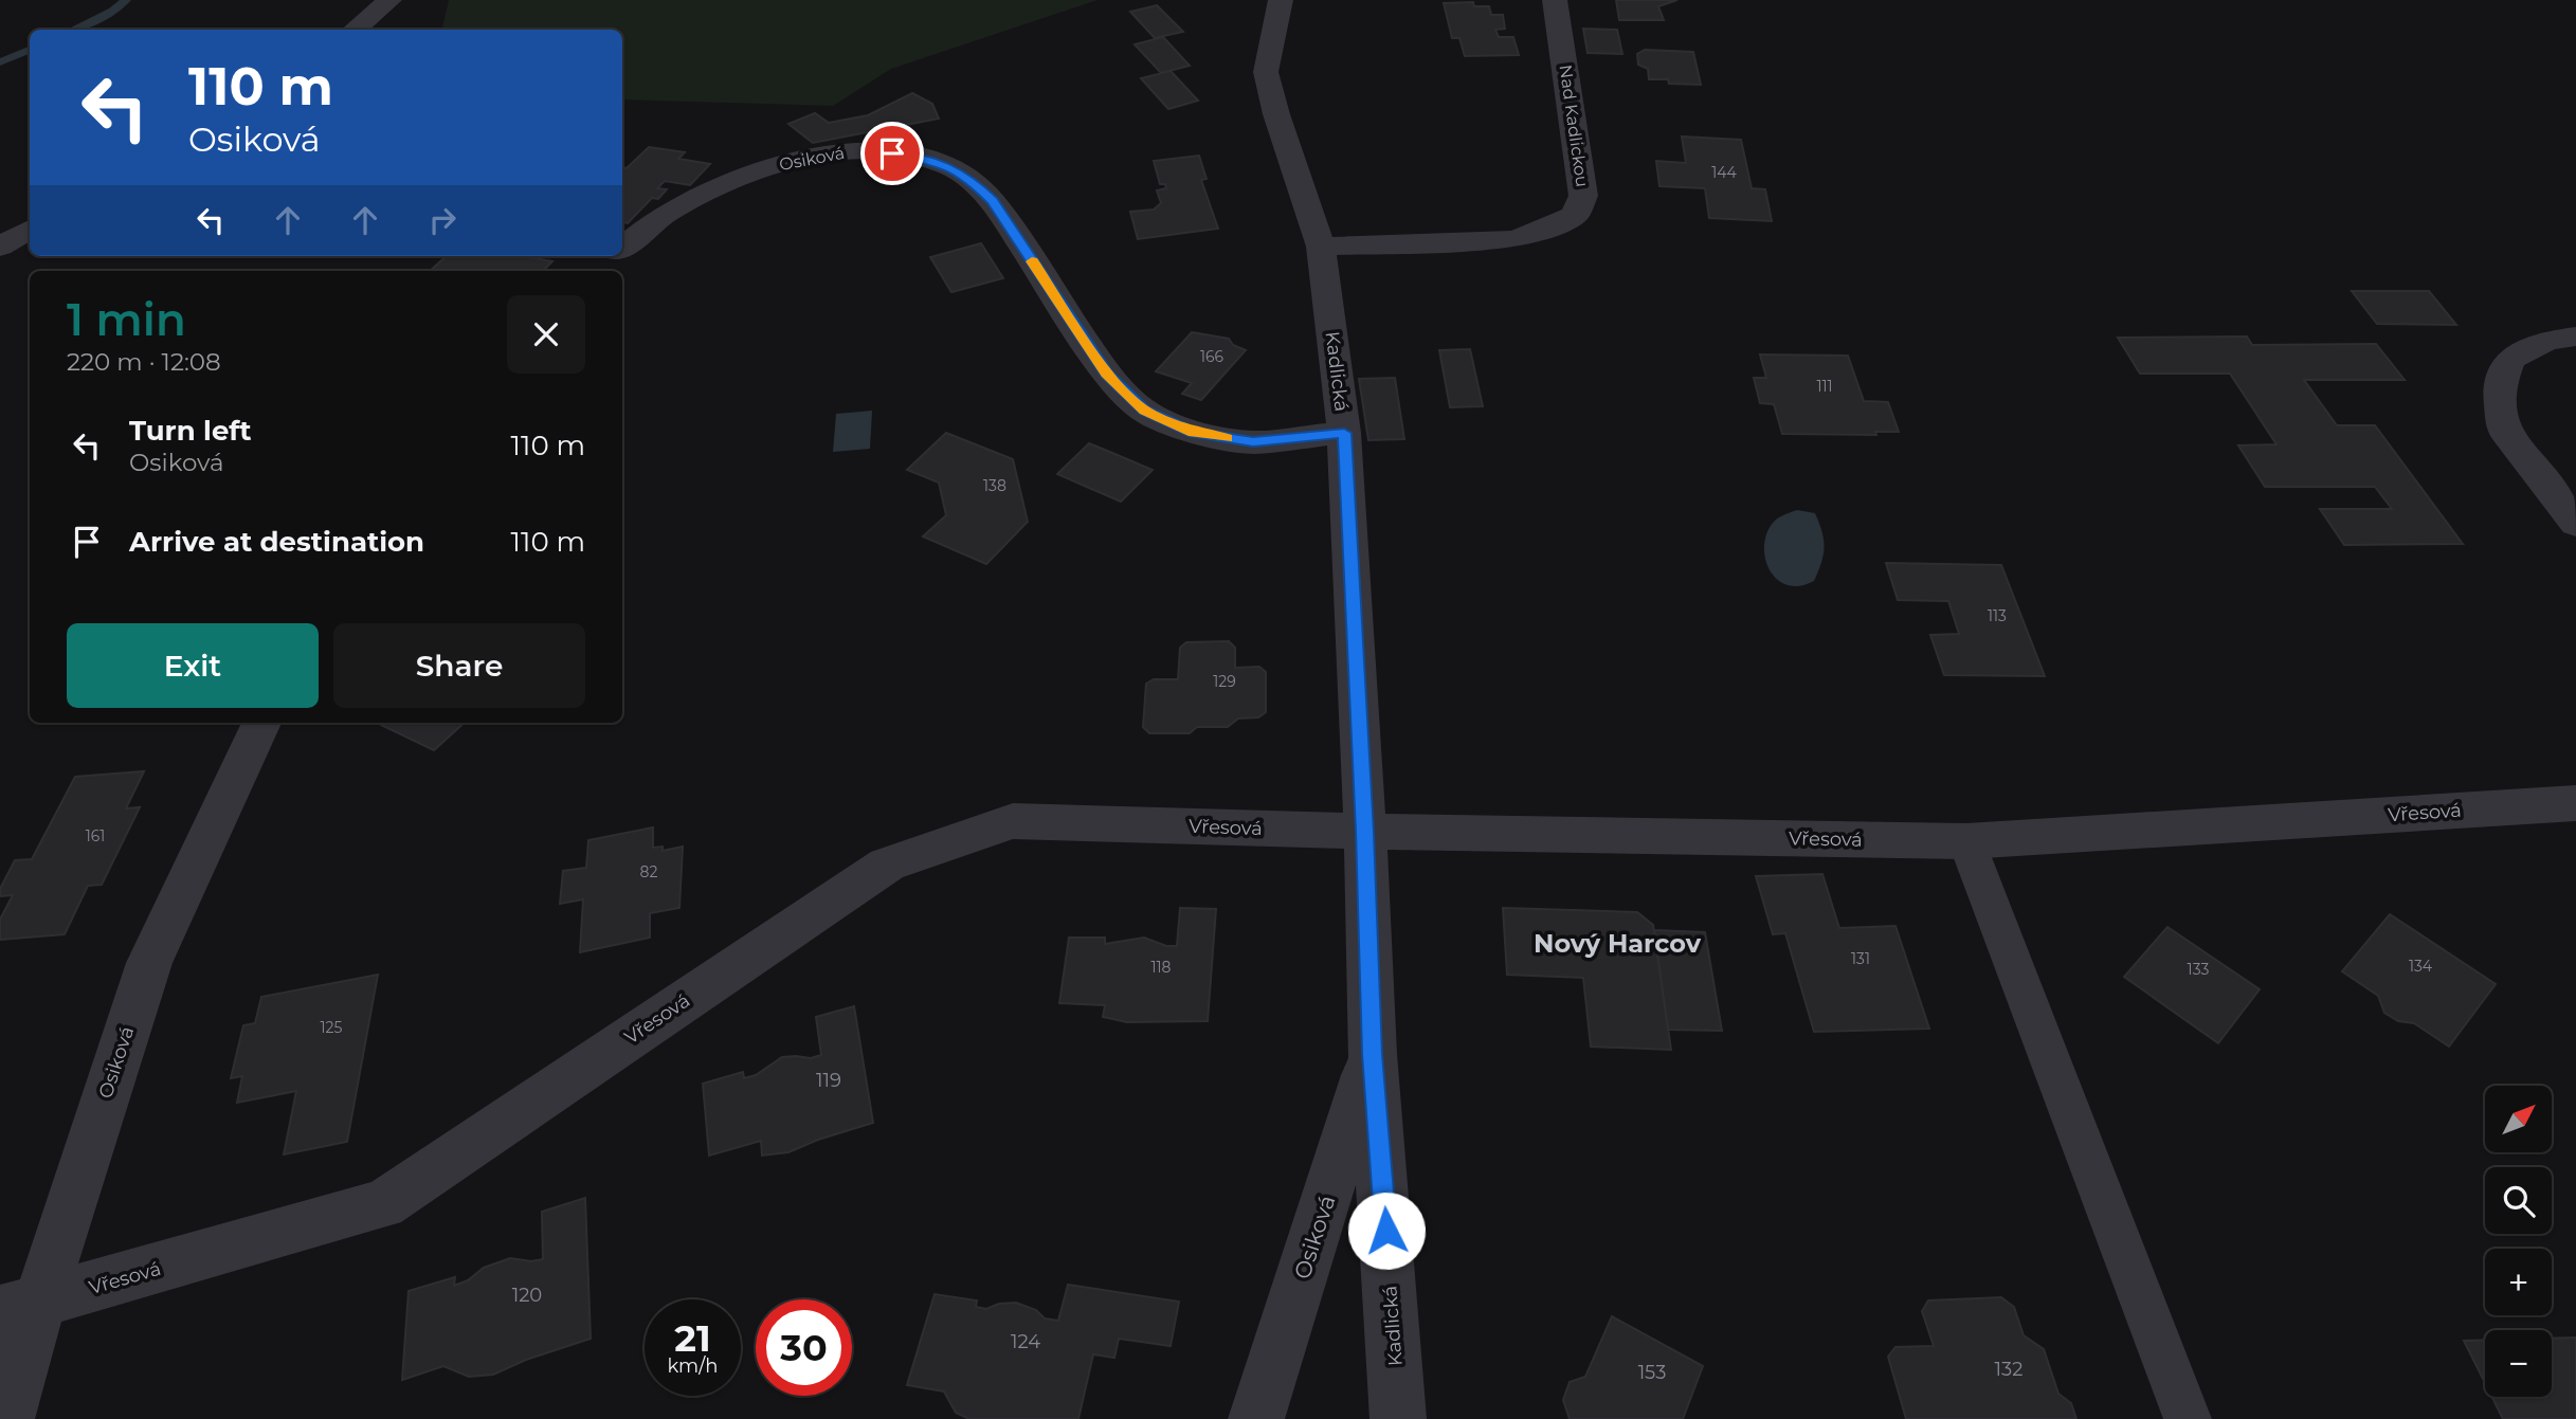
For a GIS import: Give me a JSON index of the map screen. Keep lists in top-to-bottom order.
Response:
{
  "streets": {
    "street": [
      "Nad Kadlickou",
      "Osiková",
      "Kadlická",
      "Vřesová"
    ]
  },
  "crossings": [
    ["Nad Kadlickou", "Kadlická"],
    ["Osiková", "Kadlická"],
    ["Osiková", "Vřesová"],
    ["Kadlická", "Vřesová"]
  ],
  "districts": ["Nový Harcov"],
  "house_numbers": [
    "144",
    "166",
    "111",
    "138",
    "113",
    "129",
    "161",
    "82",
    "131",
    "134",
    "118",
    "133",
    "125",
    "119",
    "120",
    "124",
    "132",
    "153"
  ],
  "north": "top right",
  "page": {
    "turn": ["110 m", "Osiková"],
    "heading": ["1 min", "220 m · 12:08"],
    "list": [
      {
        "name": "Turn left",
        "note": "Osiková",
        "value": "110 m"
      },
      {
        "name": "Arrive at destination",
        "value": "110 m"
      }
    ],
    "buttons": ["Exit", "Share"],
    "map_buttons": ["+", "−"],
    "speed": "21 km/h",
    "limit": "30"
  }
}
